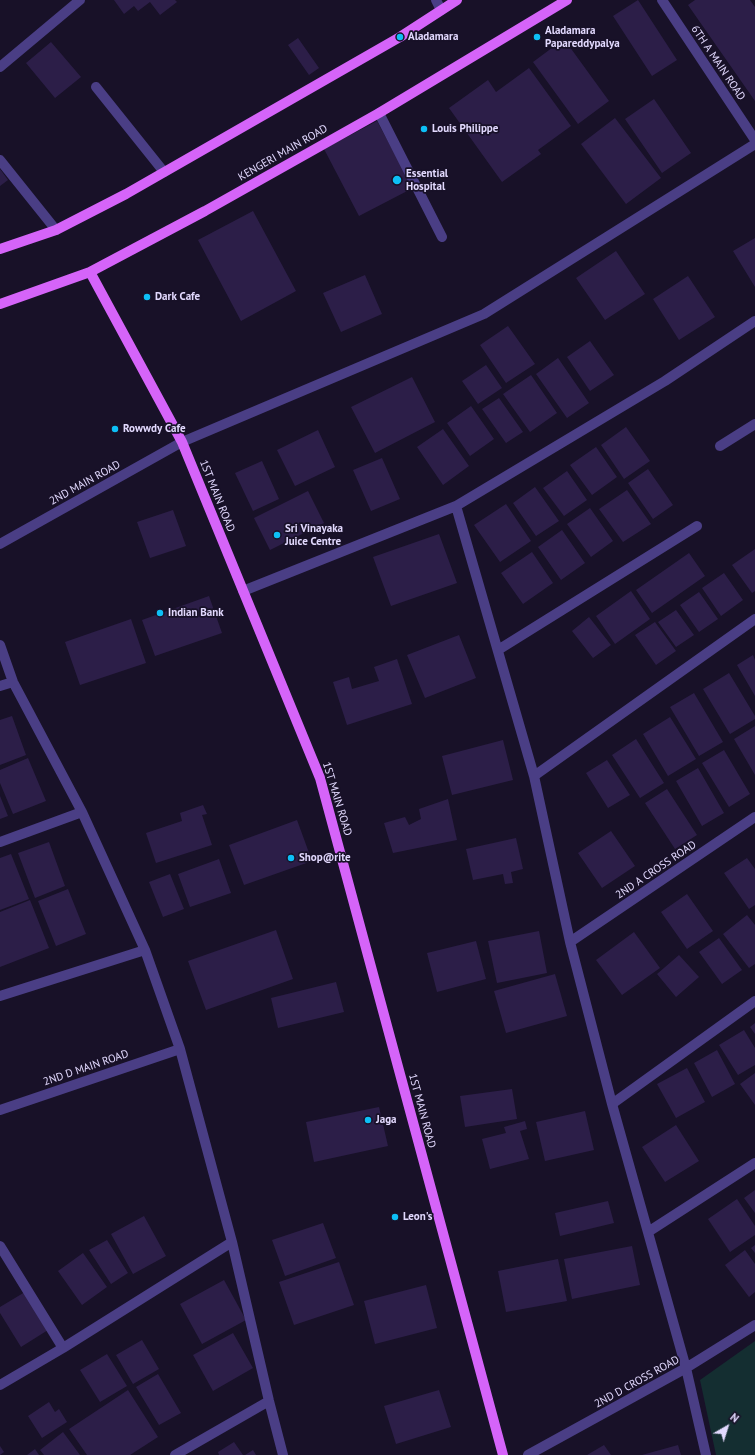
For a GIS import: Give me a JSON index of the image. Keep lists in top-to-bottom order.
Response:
{
  "streets": {
    "main road": ["KENGERI MAIN ROAD", "1ST MAIN ROAD"],
    "street": [
      "6TH A MAIN ROAD",
      "2ND MAIN ROAD",
      "2ND A CROSS ROAD",
      "2ND D MAIN ROAD",
      "2ND D CROSS ROAD"
    ]
  },
  "crossings": [
    ["KENGERI MAIN ROAD", "1ST MAIN ROAD"],
    ["2ND MAIN ROAD", "1ST MAIN ROAD"]
  ],
  "places": [
    "Aladamara",
    "Aladamara Papareddypalya",
    "Louis Philippe",
    "Essential Hospital",
    "Dark Cafe",
    "Rowwdy Cafe",
    "Sri Vinayaka Juice Centre",
    "Indian Bank",
    "Shop@rite",
    "Jaga",
    "Leon's"
  ],
  "north": "top right"
}
